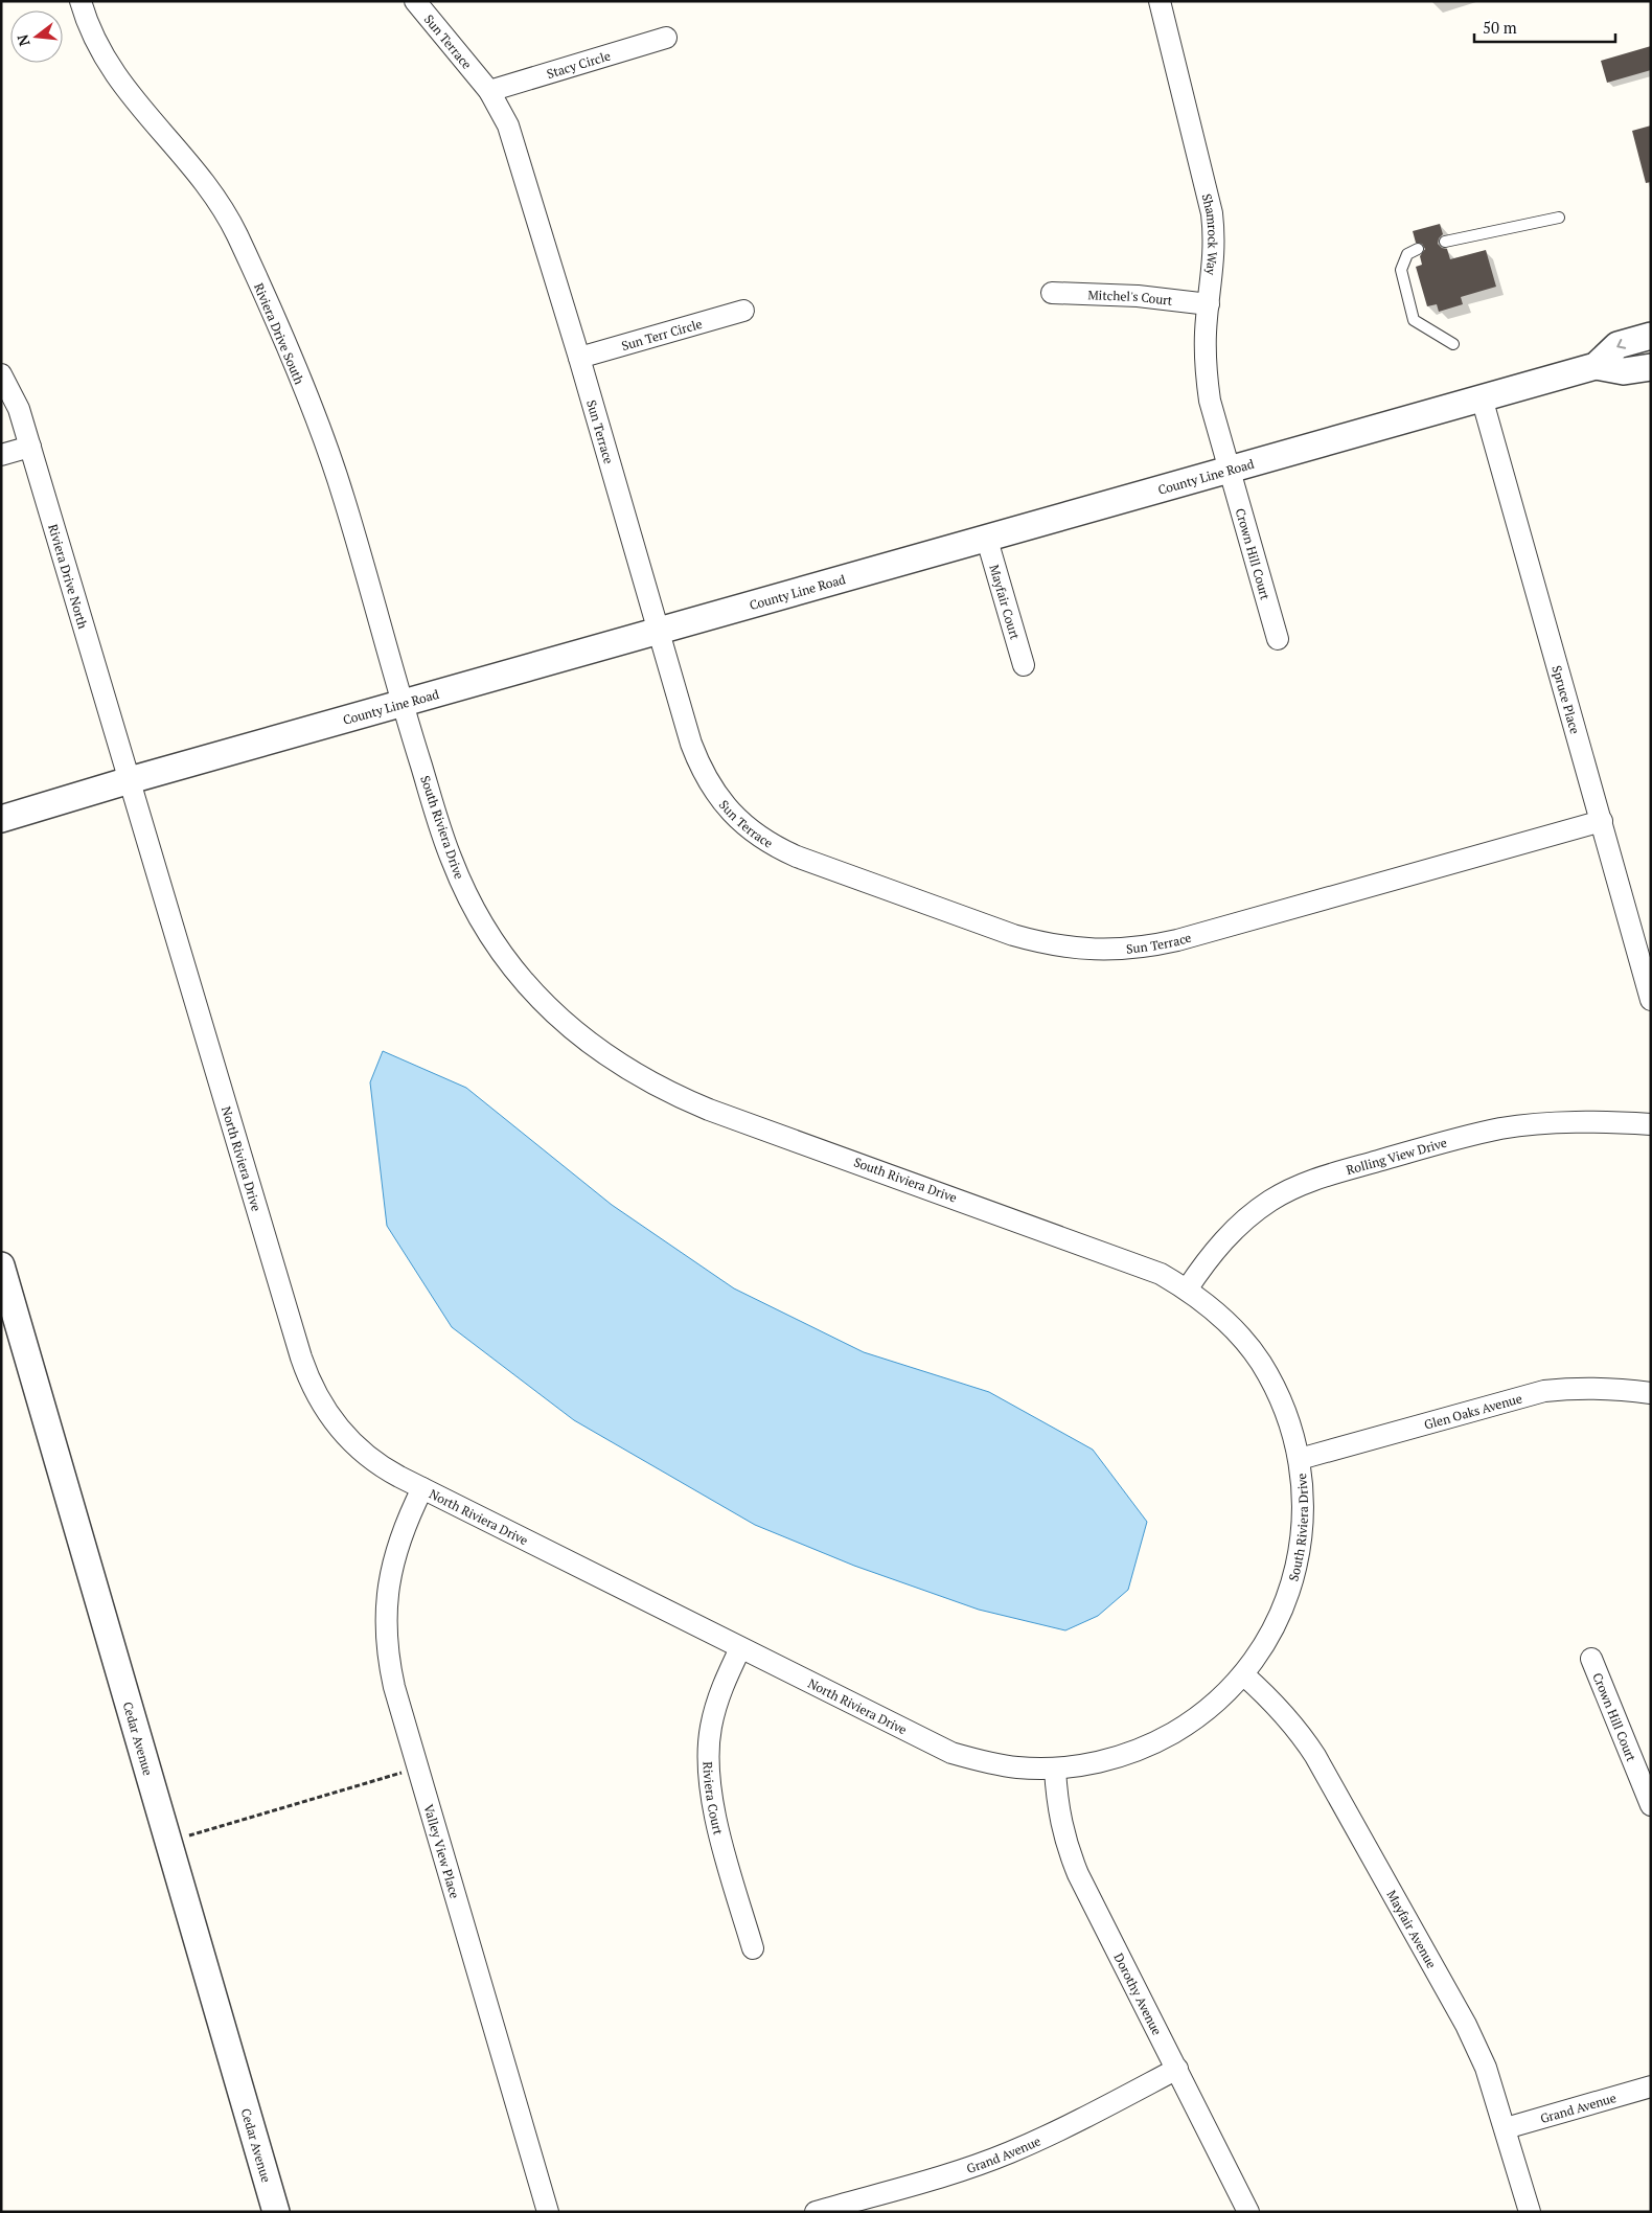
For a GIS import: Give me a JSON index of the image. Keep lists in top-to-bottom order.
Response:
{
  "streets": {
    "street": [
      "Sun Terrace",
      "Stacy Circle",
      "Shamrock Way",
      "Mitchel's Court",
      "Riviera Drive South",
      "Sun Terr Circle",
      "County Line Road",
      "Crown Hill Court",
      "Riviera Drive North",
      "Mayfair Court",
      "Spruce Place",
      "South Riviera Drive",
      "Rolling View Drive",
      "North Riviera Drive",
      "Glen Oaks Avenue",
      "Cedar Avenue",
      "Riviera Court",
      "Valley View Place",
      "Mayfair Avenue",
      "Dorothy Avenue",
      "Grand Avenue"
    ]
  },
  "crossings": [
    ["Sun Terrace", "Stacy Circle"],
    ["Sun Terrace", "Sun Terr Circle"],
    ["Sun Terrace", "County Line Road"],
    ["Sun Terrace", "Spruce Place"],
    ["Shamrock Way", "Mitchel's Court"],
    ["Shamrock Way", "County Line Road"],
    ["Shamrock Way", "Crown Hill Court"],
    ["Riviera Drive South", "County Line Road"],
    ["Riviera Drive South", "South Riviera Drive"],
    ["County Line Road", "Crown Hill Court"],
    ["County Line Road", "Riviera Drive North"],
    ["County Line Road", "Mayfair Court"],
    ["County Line Road", "Spruce Place"],
    ["County Line Road", "South Riviera Drive"],
    ["County Line Road", "North Riviera Drive"],
    ["Riviera Drive North", "North Riviera Drive"],
    ["South Riviera Drive", "Rolling View Drive"],
    ["South Riviera Drive", "North Riviera Drive"],
    ["South Riviera Drive", "Glen Oaks Avenue"],
    ["South Riviera Drive", "Mayfair Avenue"],
    ["North Riviera Drive", "Riviera Court"],
    ["North Riviera Drive", "Valley View Place"],
    ["North Riviera Drive", "Mayfair Avenue"],
    ["North Riviera Drive", "Dorothy Avenue"],
    ["Mayfair Avenue", "Grand Avenue"],
    ["Dorothy Avenue", "Grand Avenue"]
  ],
  "scale_bar": "50 m",
  "north": "left"
}
